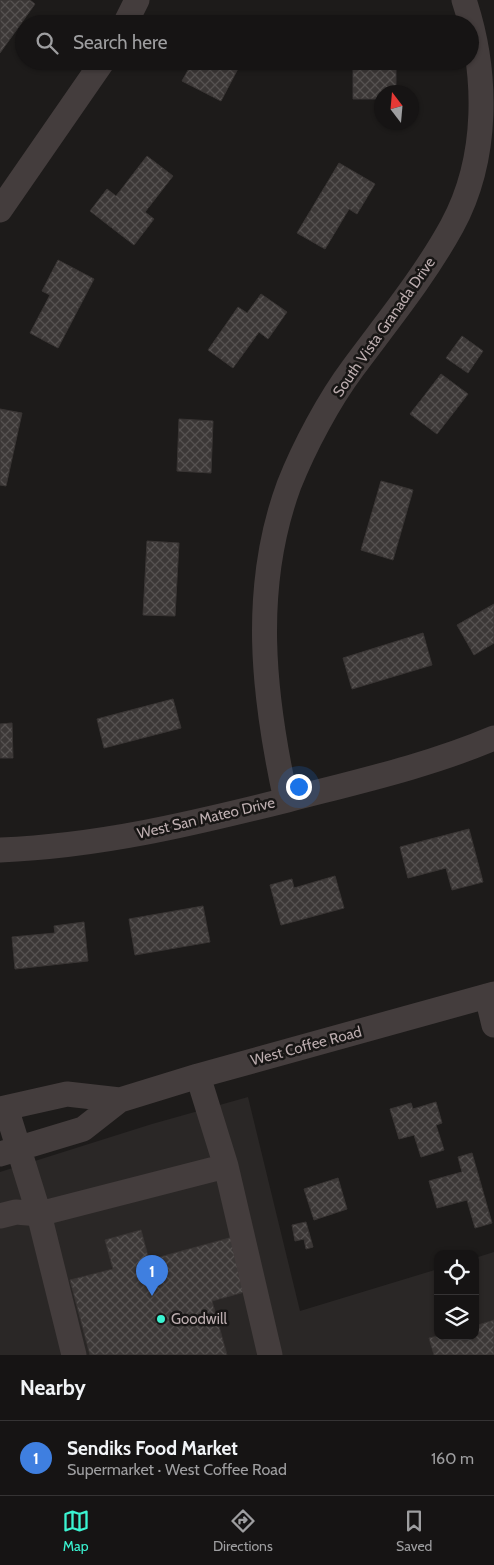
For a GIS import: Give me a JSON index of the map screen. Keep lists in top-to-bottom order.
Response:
{
  "streets": {
    "street": ["South Vista Granada Drive", "West San Mateo Drive", "West Coffee Road"]
  },
  "crossings": [
    ["South Vista Granada Drive", "West San Mateo Drive"]
  ],
  "places": ["Goodwill"],
  "north": "top",
  "page": {
    "search": "Search here",
    "pins": "1",
    "heading": "Nearby",
    "list": [
      {
        "mark": "1",
        "name": "Sendiks Food Market",
        "note": "Supermarket · West Coffee Road",
        "value": "160 m"
      }
    ],
    "nav": ["Map", "Directions", "Saved"]
  }
}
